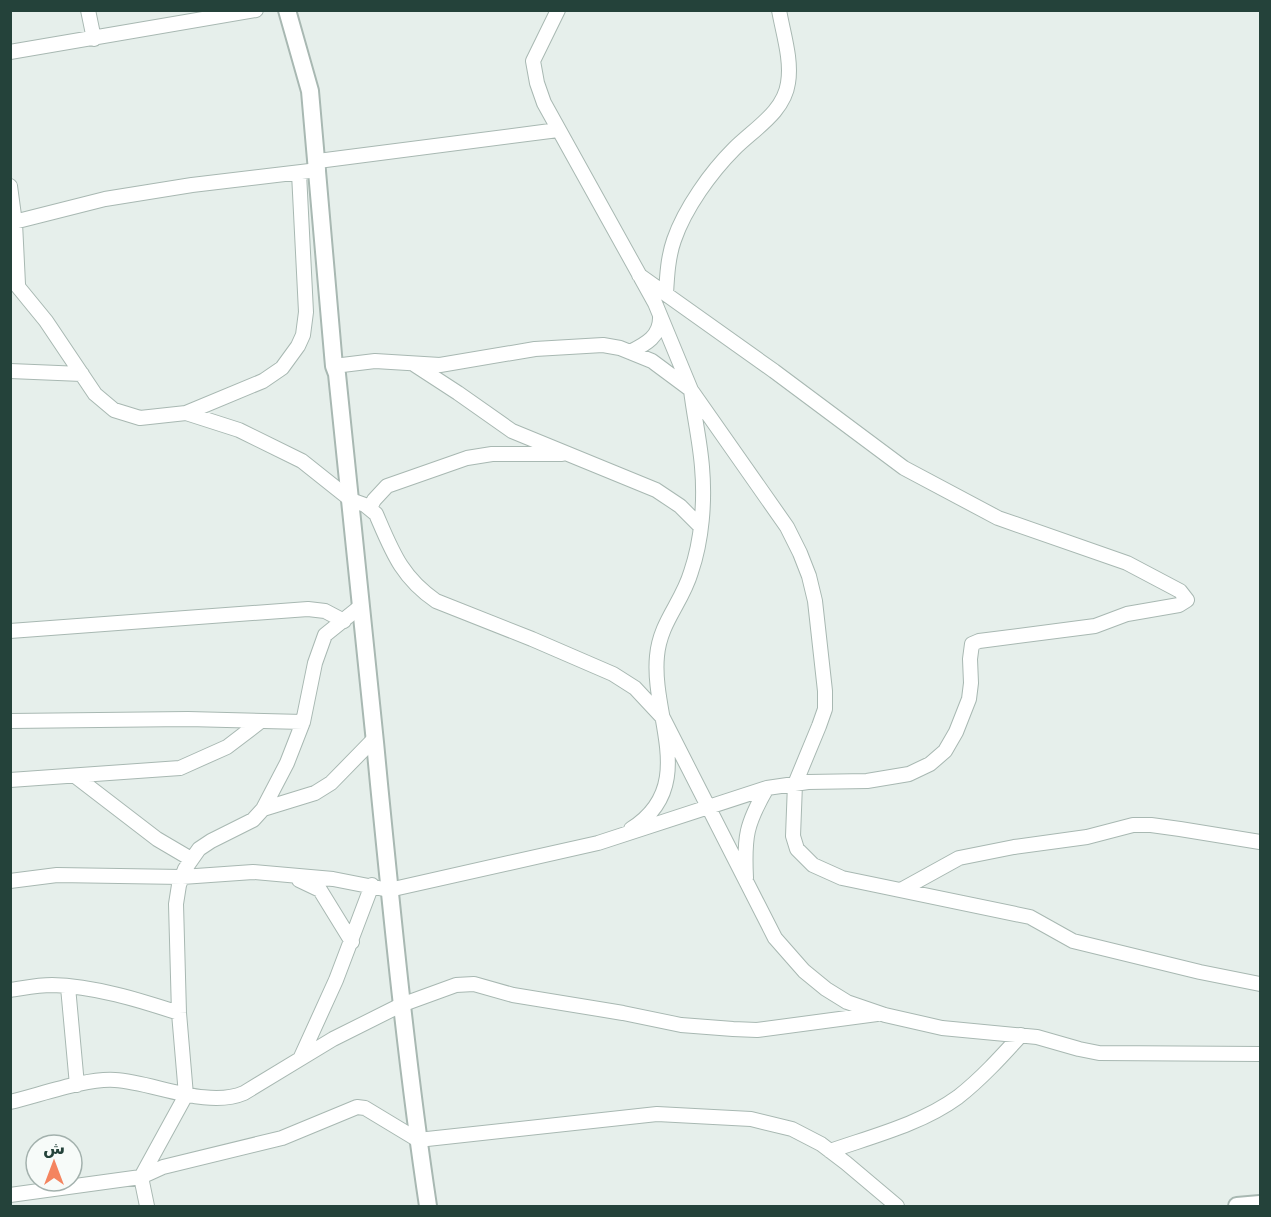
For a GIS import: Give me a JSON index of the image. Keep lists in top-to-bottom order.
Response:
{
  "north": "top"
}
